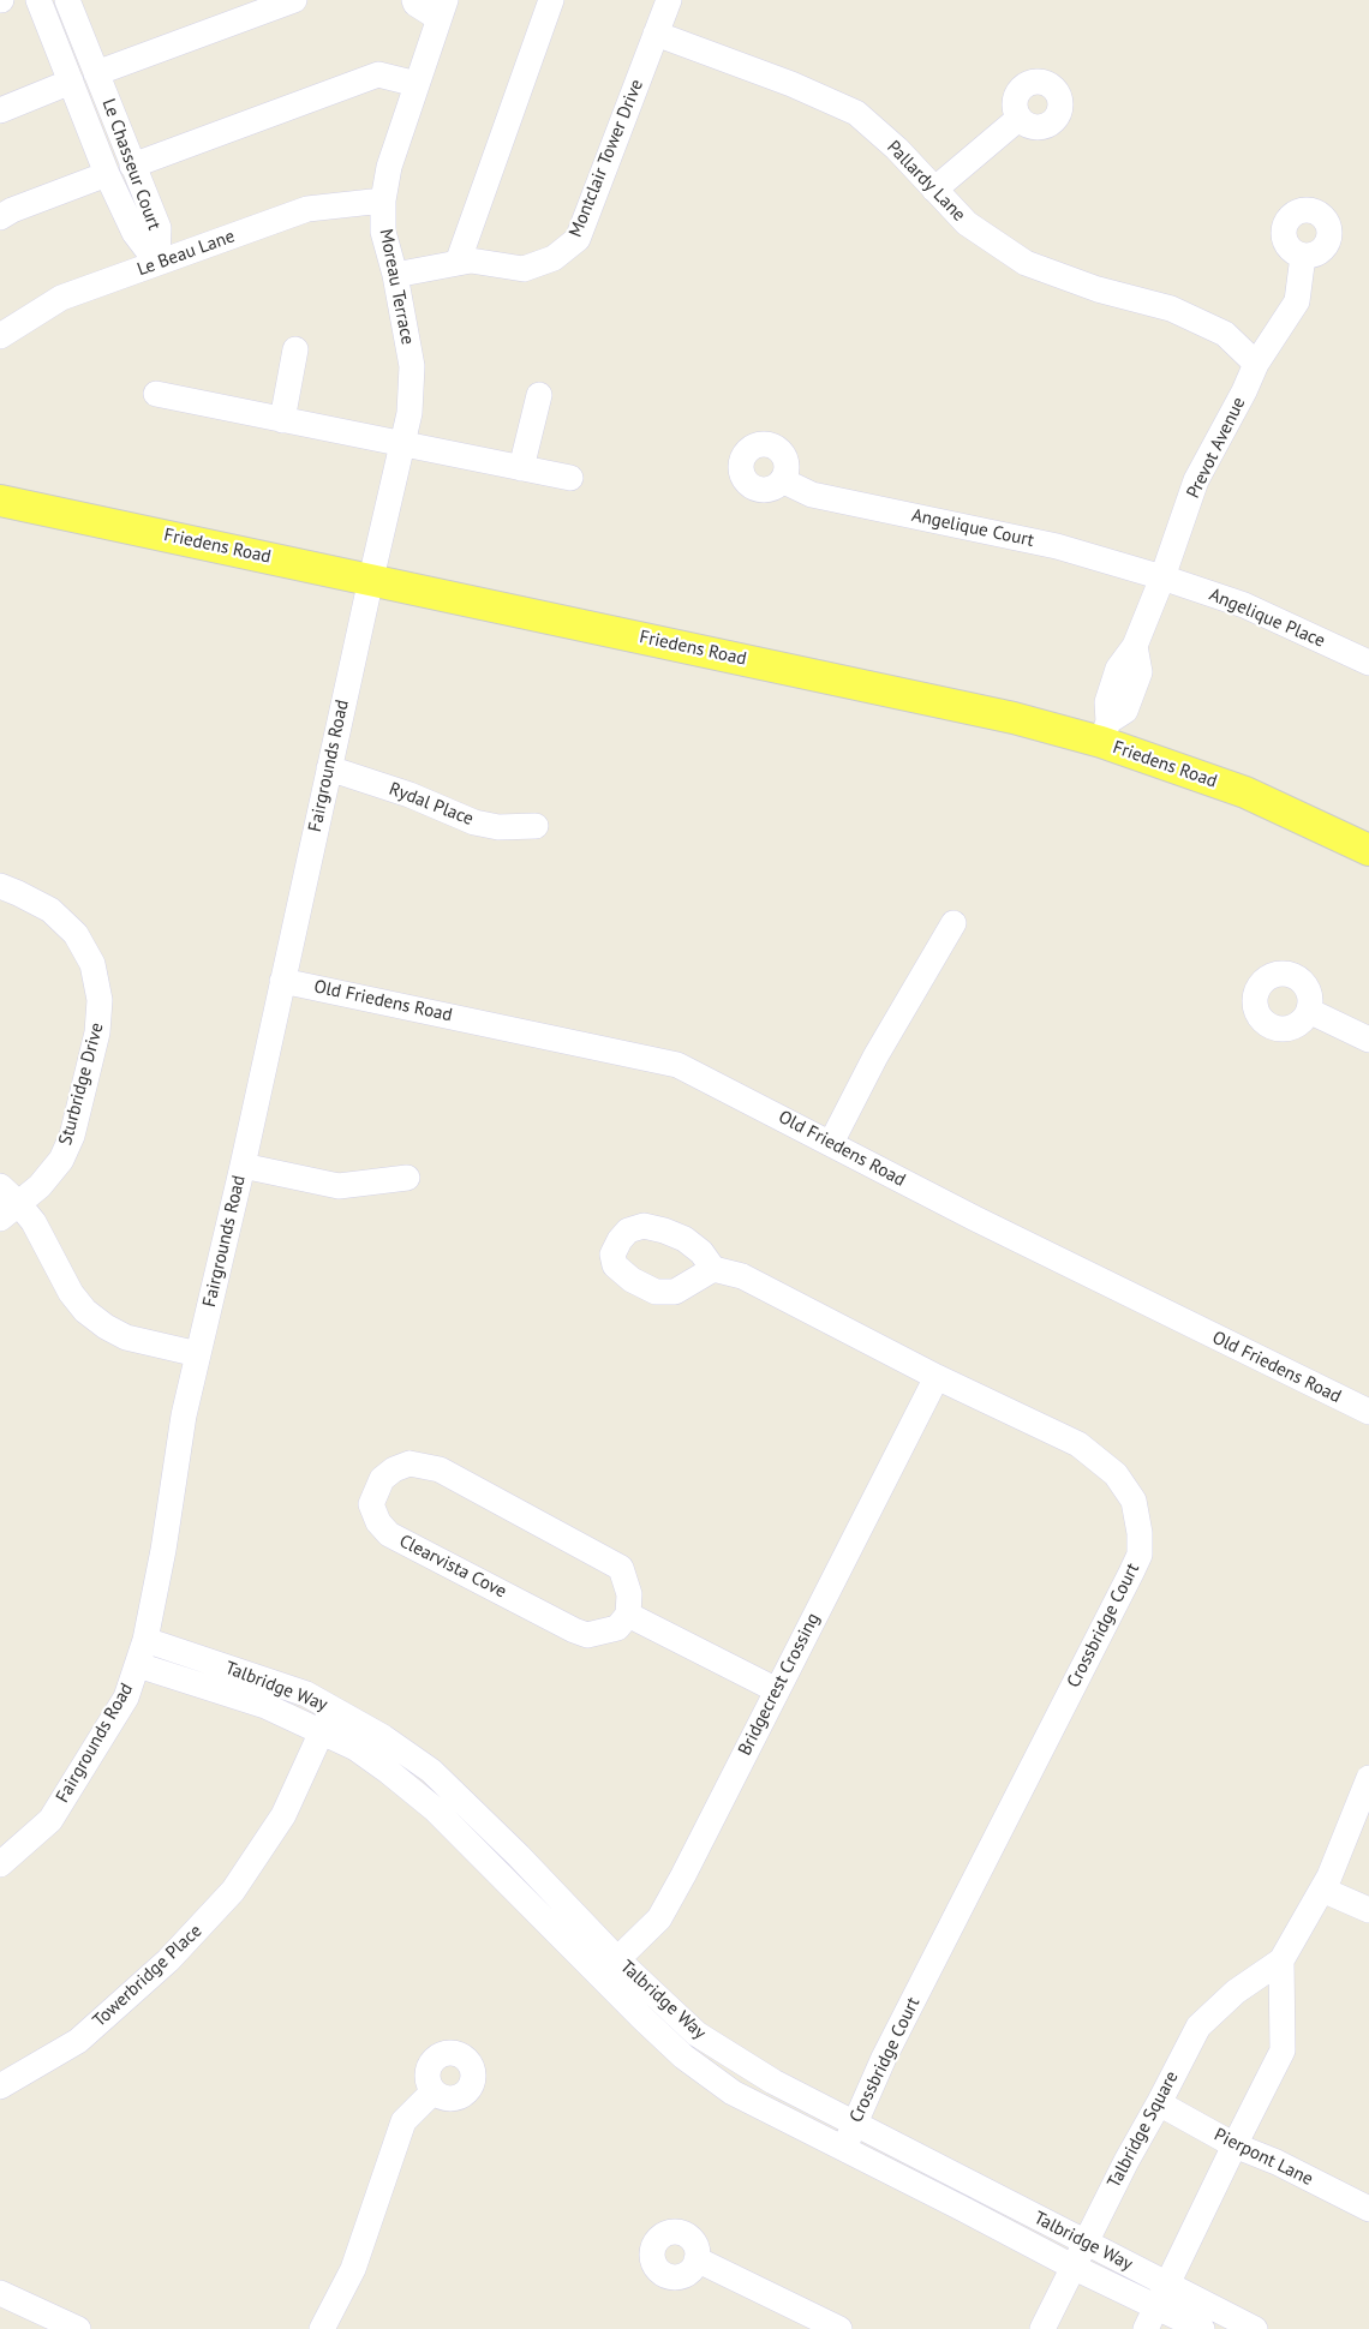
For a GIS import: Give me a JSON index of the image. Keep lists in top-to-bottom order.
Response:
{
  "streets": {
    "main road": ["Friedens Road"],
    "street": [
      "Montclair Tower Drive",
      "Le Chasseur Court",
      "Pallardy Lane",
      "Le Beau Lane",
      "Moreau Terrace",
      "Prevot Avenue",
      "Angelique Court",
      "Angelique Place",
      "Fairgrounds Road",
      "Rydal Place",
      "Old Friedens Road",
      "Sturbridge Drive",
      "Clearvista Cove",
      "Crossbridge Court",
      "Bridgecrest Crossing",
      "Talbridge Way",
      "Towerbridge Place",
      "Talbridge Square",
      "Pierpont Lane"
    ]
  },
  "crossings": [
    ["Montclair Tower Drive", "Pallardy Lane"],
    ["Montclair Tower Drive", "Moreau Terrace"],
    ["Le Chasseur Court", "Le Beau Lane"],
    ["Pallardy Lane", "Prevot Avenue"],
    ["Le Beau Lane", "Moreau Terrace"],
    ["Moreau Terrace", "Friedens Road"],
    ["Moreau Terrace", "Fairgrounds Road"],
    ["Prevot Avenue", "Angelique Court"],
    ["Prevot Avenue", "Friedens Road"],
    ["Prevot Avenue", "Angelique Place"],
    ["Angelique Court", "Angelique Place"],
    ["Friedens Road", "Fairgrounds Road"],
    ["Fairgrounds Road", "Rydal Place"],
    ["Fairgrounds Road", "Old Friedens Road"],
    ["Fairgrounds Road", "Sturbridge Drive"],
    ["Fairgrounds Road", "Talbridge Way"],
    ["Crossbridge Court", "Bridgecrest Crossing"],
    ["Crossbridge Court", "Talbridge Way"],
    ["Bridgecrest Crossing", "Talbridge Way"],
    ["Talbridge Way", "Towerbridge Place"],
    ["Talbridge Way", "Talbridge Square"],
    ["Talbridge Square", "Pierpont Lane"]
  ]
}
